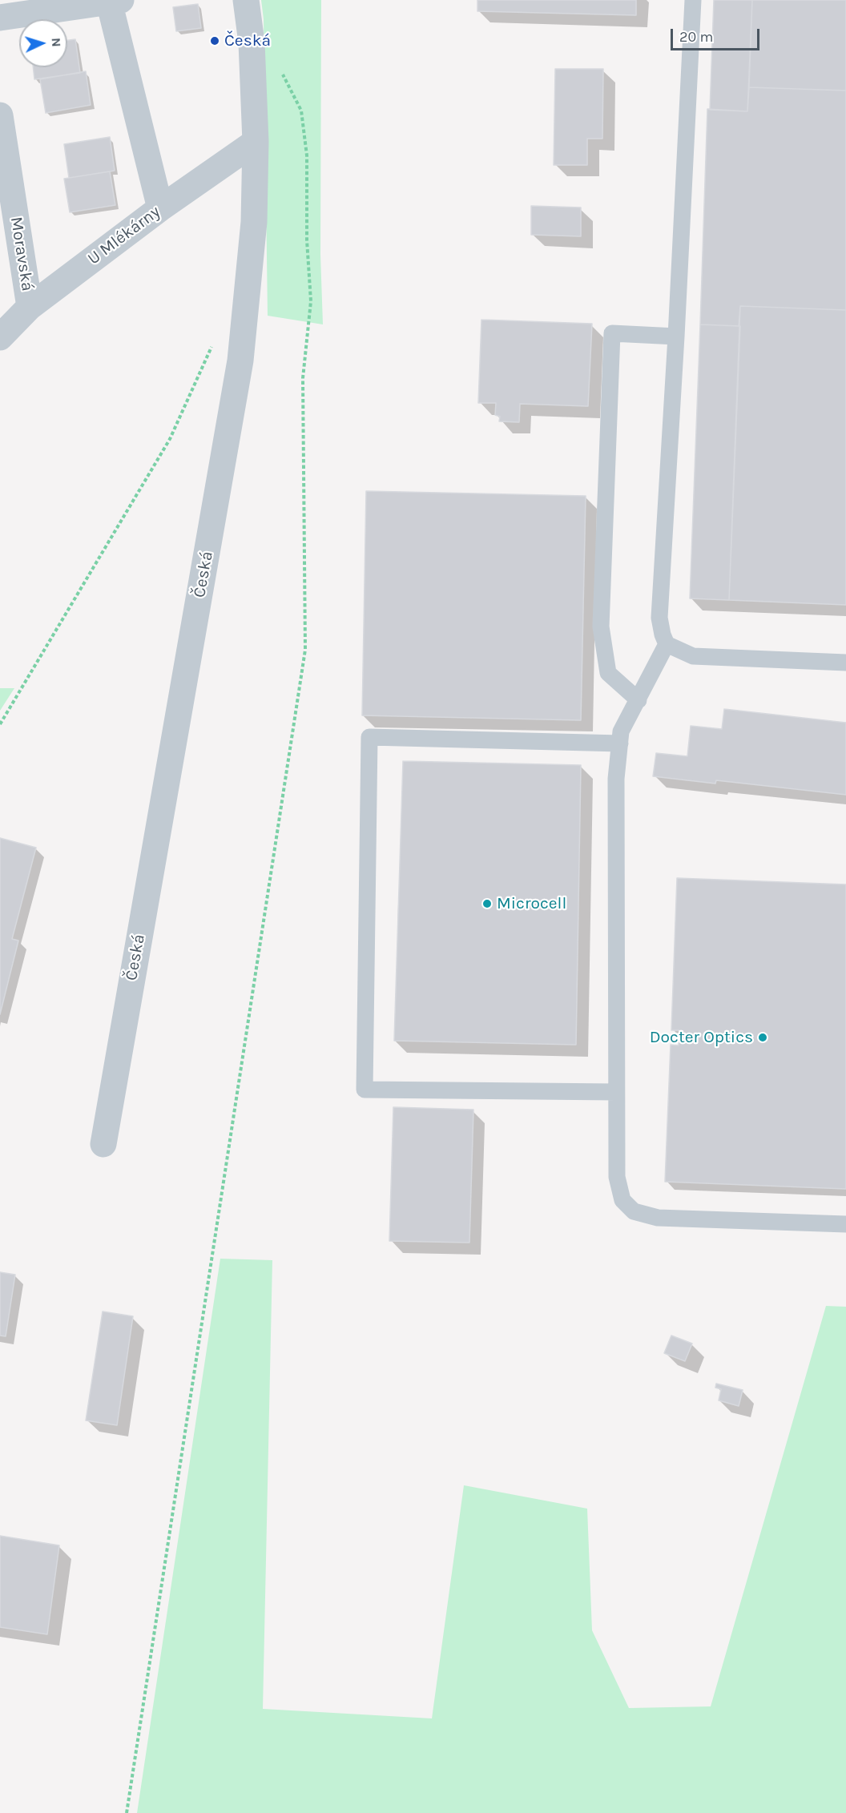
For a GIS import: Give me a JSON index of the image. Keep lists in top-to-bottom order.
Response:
{
  "streets": {
    "street": ["U Mlékárny", "Moravská", "Česká"]
  },
  "crossings": [
    ["U Mlékárny", "Moravská"],
    ["U Mlékárny", "Česká"]
  ],
  "places": ["Česká", "Microcell", "Docter Optics"],
  "scale_bar": "20 m",
  "north": "right"
}
